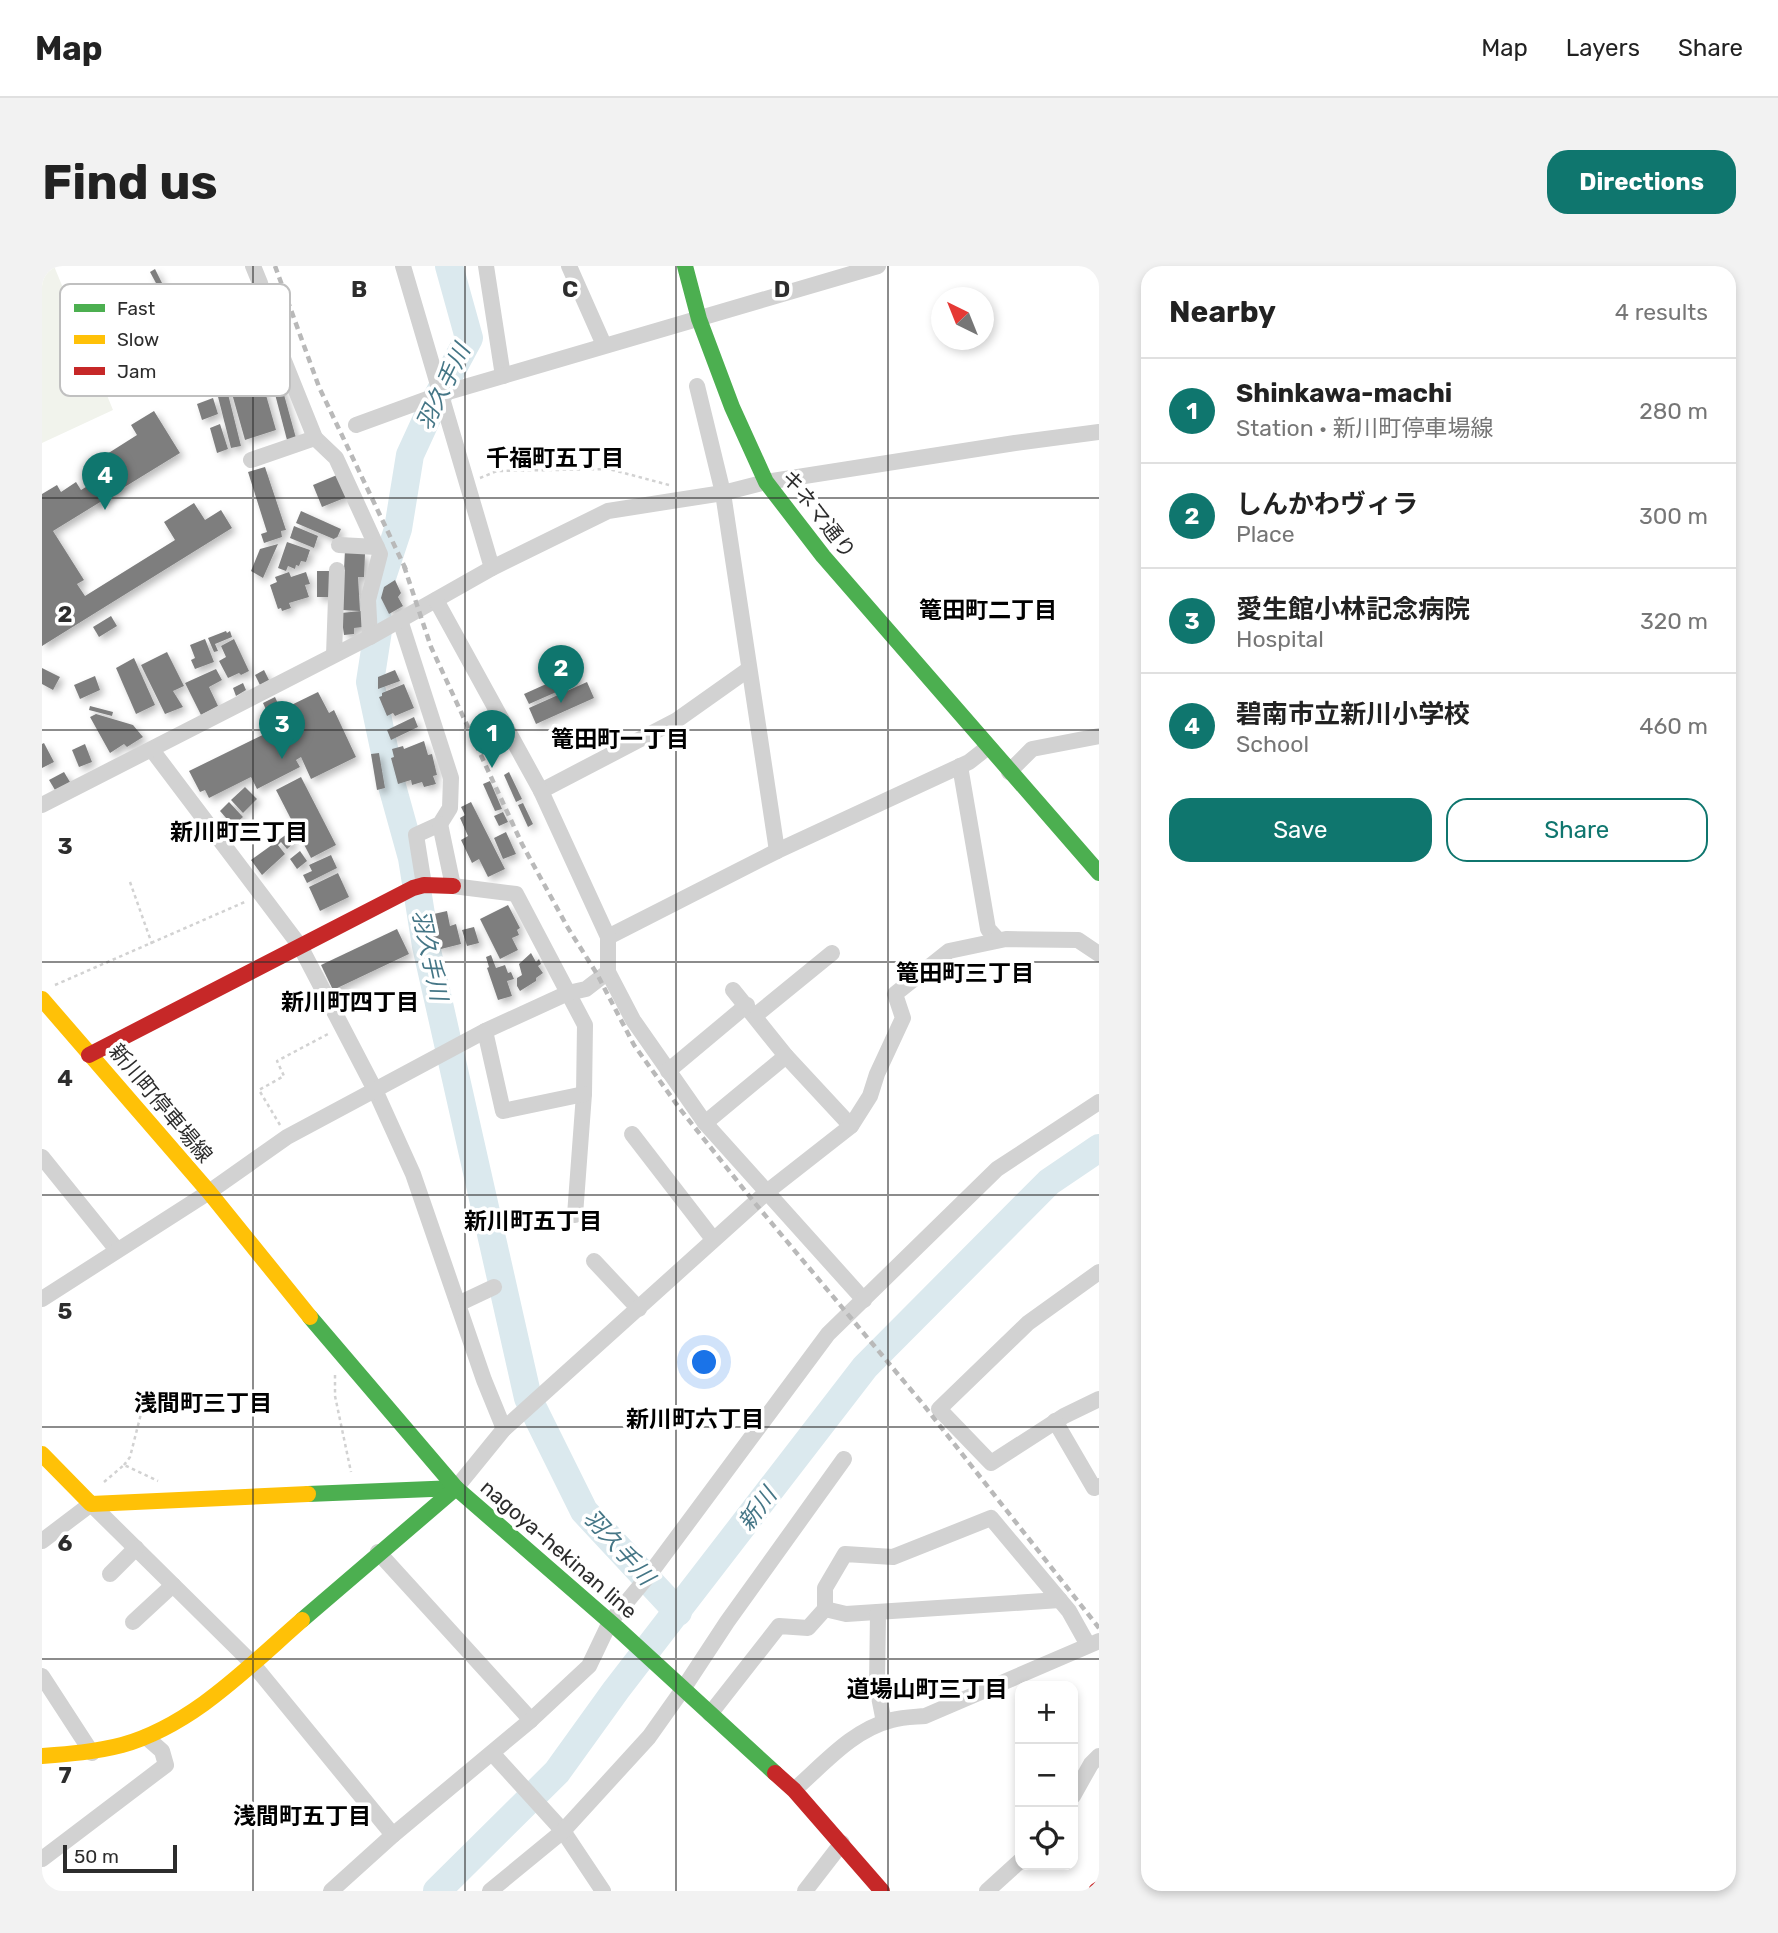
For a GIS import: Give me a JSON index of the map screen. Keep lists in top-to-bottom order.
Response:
{
  "streets": {
    "main road": ["キネマ通り", "新川町停車場線", "nagoya-hekinan line"]
  },
  "crossings": [
    ["新川町停車場線", "nagoya-hekinan line"]
  ],
  "districts": [
    "千福町五丁目",
    "篭田町二丁目",
    "篭田町一丁目",
    "新川町三丁目",
    "篭田町三丁目",
    "新川町四丁目",
    "新川町五丁目",
    "浅間町三丁目",
    "新川町六丁目",
    "道場山町三丁目",
    "浅間町五丁目"
  ],
  "water": ["羽久手川", "新川"],
  "legend": ["Fast", "Slow", "Jam"],
  "scale_bar": "50 m",
  "north": "top left",
  "page": {
    "header": "Map",
    "nav": ["Map", "Layers", "Share"],
    "buttons": [
      "Directions",
      ["Save", "Share"]
    ],
    "title": "Find us",
    "heading": ["Nearby", "4 results"],
    "list": [
      {
        "mark": "1",
        "name": "Shinkawa-machi",
        "note": "Station · 新川町停車場線",
        "value": "280 m"
      },
      {
        "mark": "2",
        "name": "しんかわヴィラ",
        "note": "Place",
        "value": "300 m"
      },
      {
        "mark": "3",
        "name": "愛生館小林記念病院",
        "note": "Hospital",
        "value": "320 m"
      },
      {
        "mark": "4",
        "name": "碧南市立新川小学校",
        "note": "School",
        "value": "460 m"
      }
    ],
    "pins": [
      "4",
      "2",
      "3",
      "1"
    ],
    "map_buttons": ["+", "−"],
    "scale": "50 m"
  },
  "grid": {
    "columns": ["B", "C", "D"],
    "rows": [
      "2",
      "3",
      "4",
      "5",
      "6",
      "7"
    ]
  }
}
